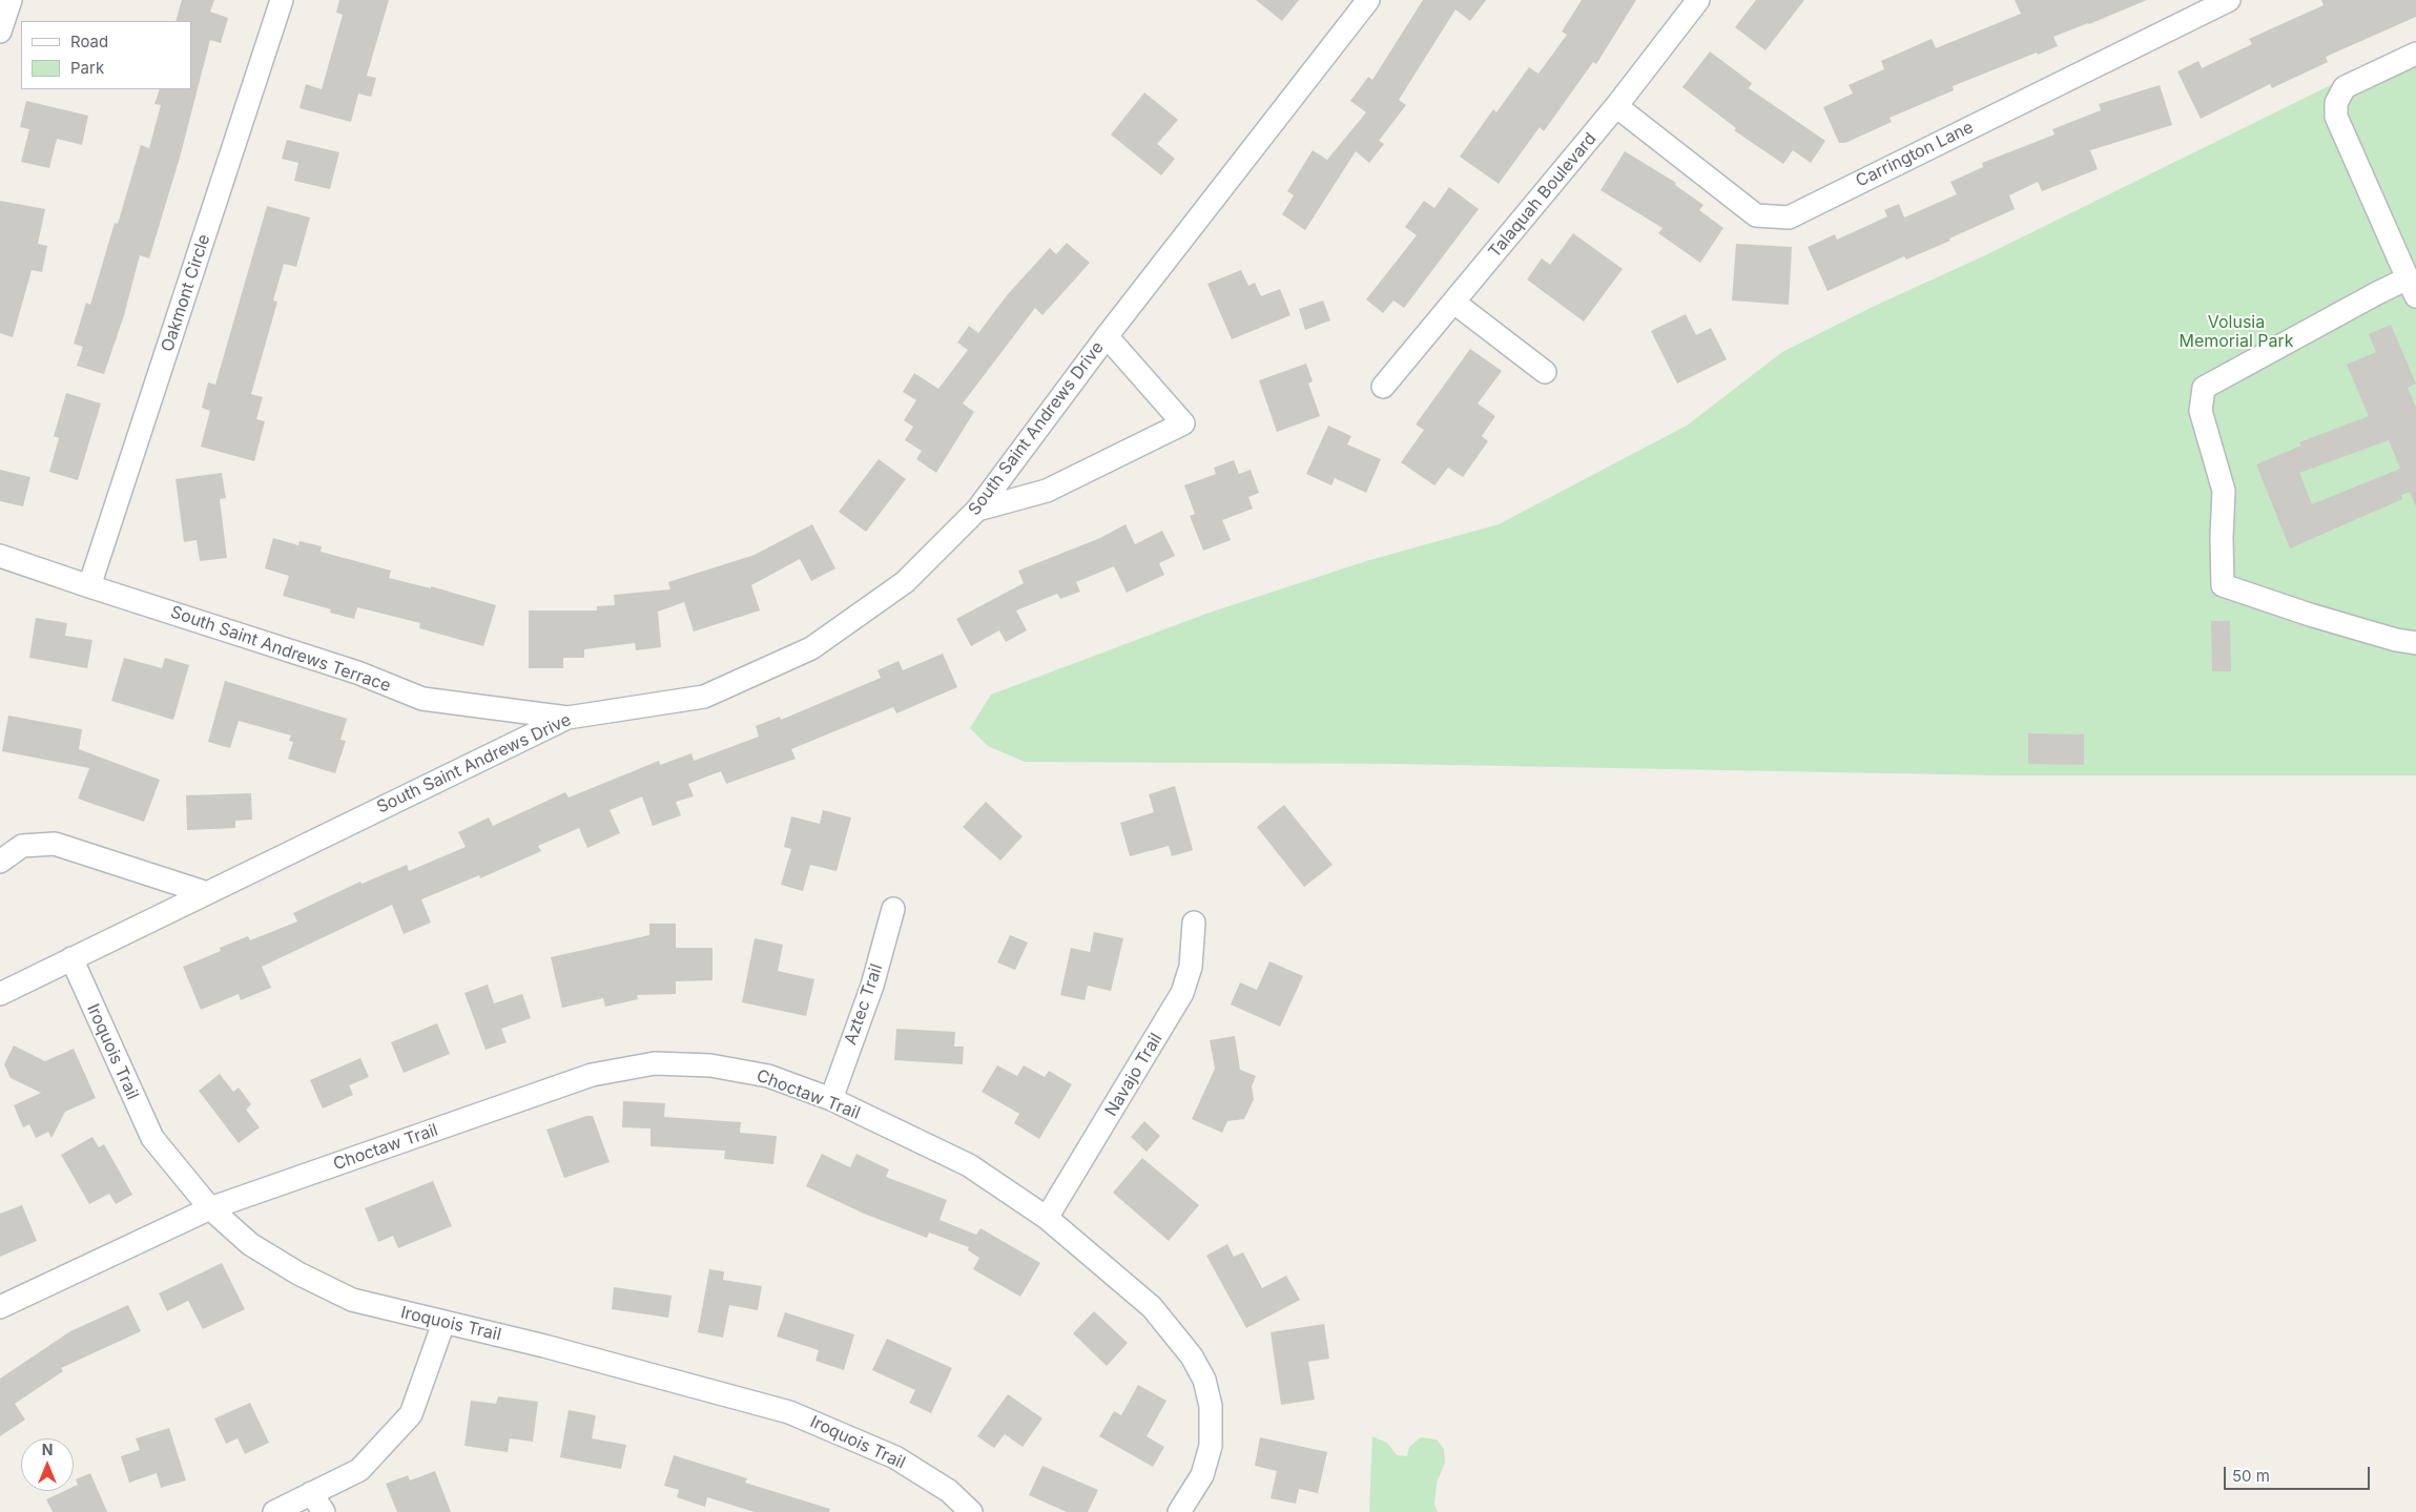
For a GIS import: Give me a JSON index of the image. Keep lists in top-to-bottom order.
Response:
{
  "streets": {
    "street": [
      "Carrington Lane",
      "Talaquah Boulevard",
      "Oakmont Circle",
      "South Saint Andrews Drive",
      "South Saint Andrews Terrace",
      "Aztec Trail",
      "Iroquois Trail",
      "Navajo Trail",
      "Choctaw Trail"
    ]
  },
  "crossings": [
    ["Carrington Lane", "Talaquah Boulevard"],
    ["Oakmont Circle", "South Saint Andrews Terrace"],
    ["South Saint Andrews Drive", "South Saint Andrews Terrace"],
    ["South Saint Andrews Drive", "Iroquois Trail"],
    ["Aztec Trail", "Choctaw Trail"],
    ["Iroquois Trail", "Choctaw Trail"],
    ["Navajo Trail", "Choctaw Trail"]
  ],
  "parks": ["Volusia Memorial Park"],
  "legend": ["Road", "Park"],
  "scale_bar": "50 m",
  "north": "top"
}
